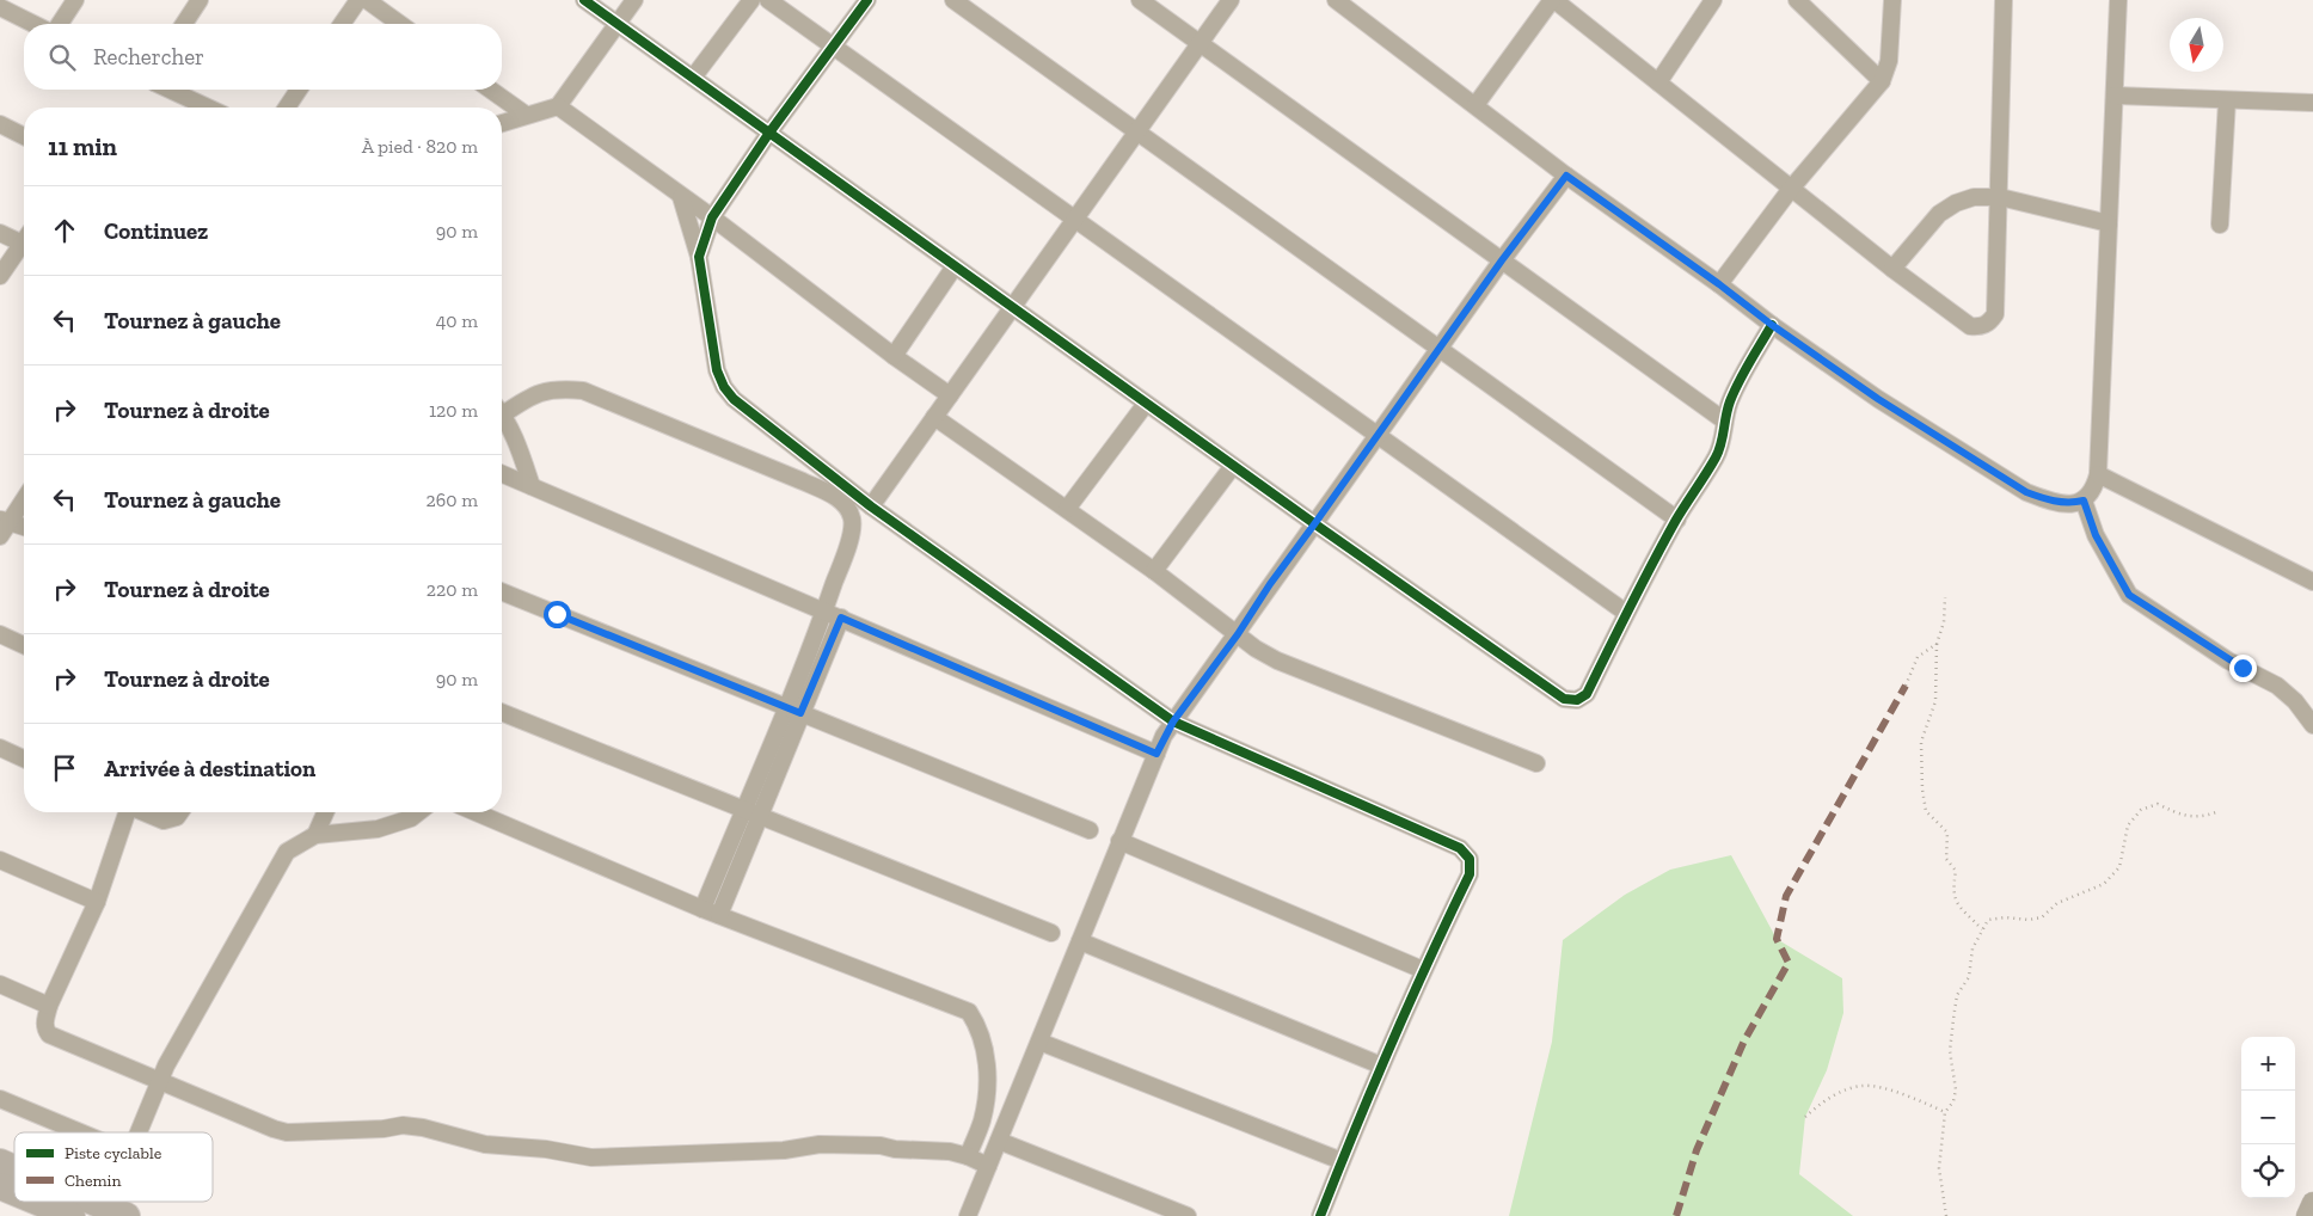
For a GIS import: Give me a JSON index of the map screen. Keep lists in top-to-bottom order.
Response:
{
  "legend": ["Piste cyclable", "Chemin"],
  "north": "bottom",
  "page": {
    "search": "Rechercher",
    "heading": ["11 min", "À pied · 820 m"],
    "list": [
      ["Continuez", "90 m"],
      ["Tournez à gauche", "40 m"],
      ["Tournez à droite", "120 m"],
      ["Tournez à gauche", "260 m"],
      ["Tournez à droite", "220 m"],
      ["Tournez à droite", "90 m"],
      "Arrivée à destination"
    ],
    "map_buttons": ["+", "−"]
  }
}
